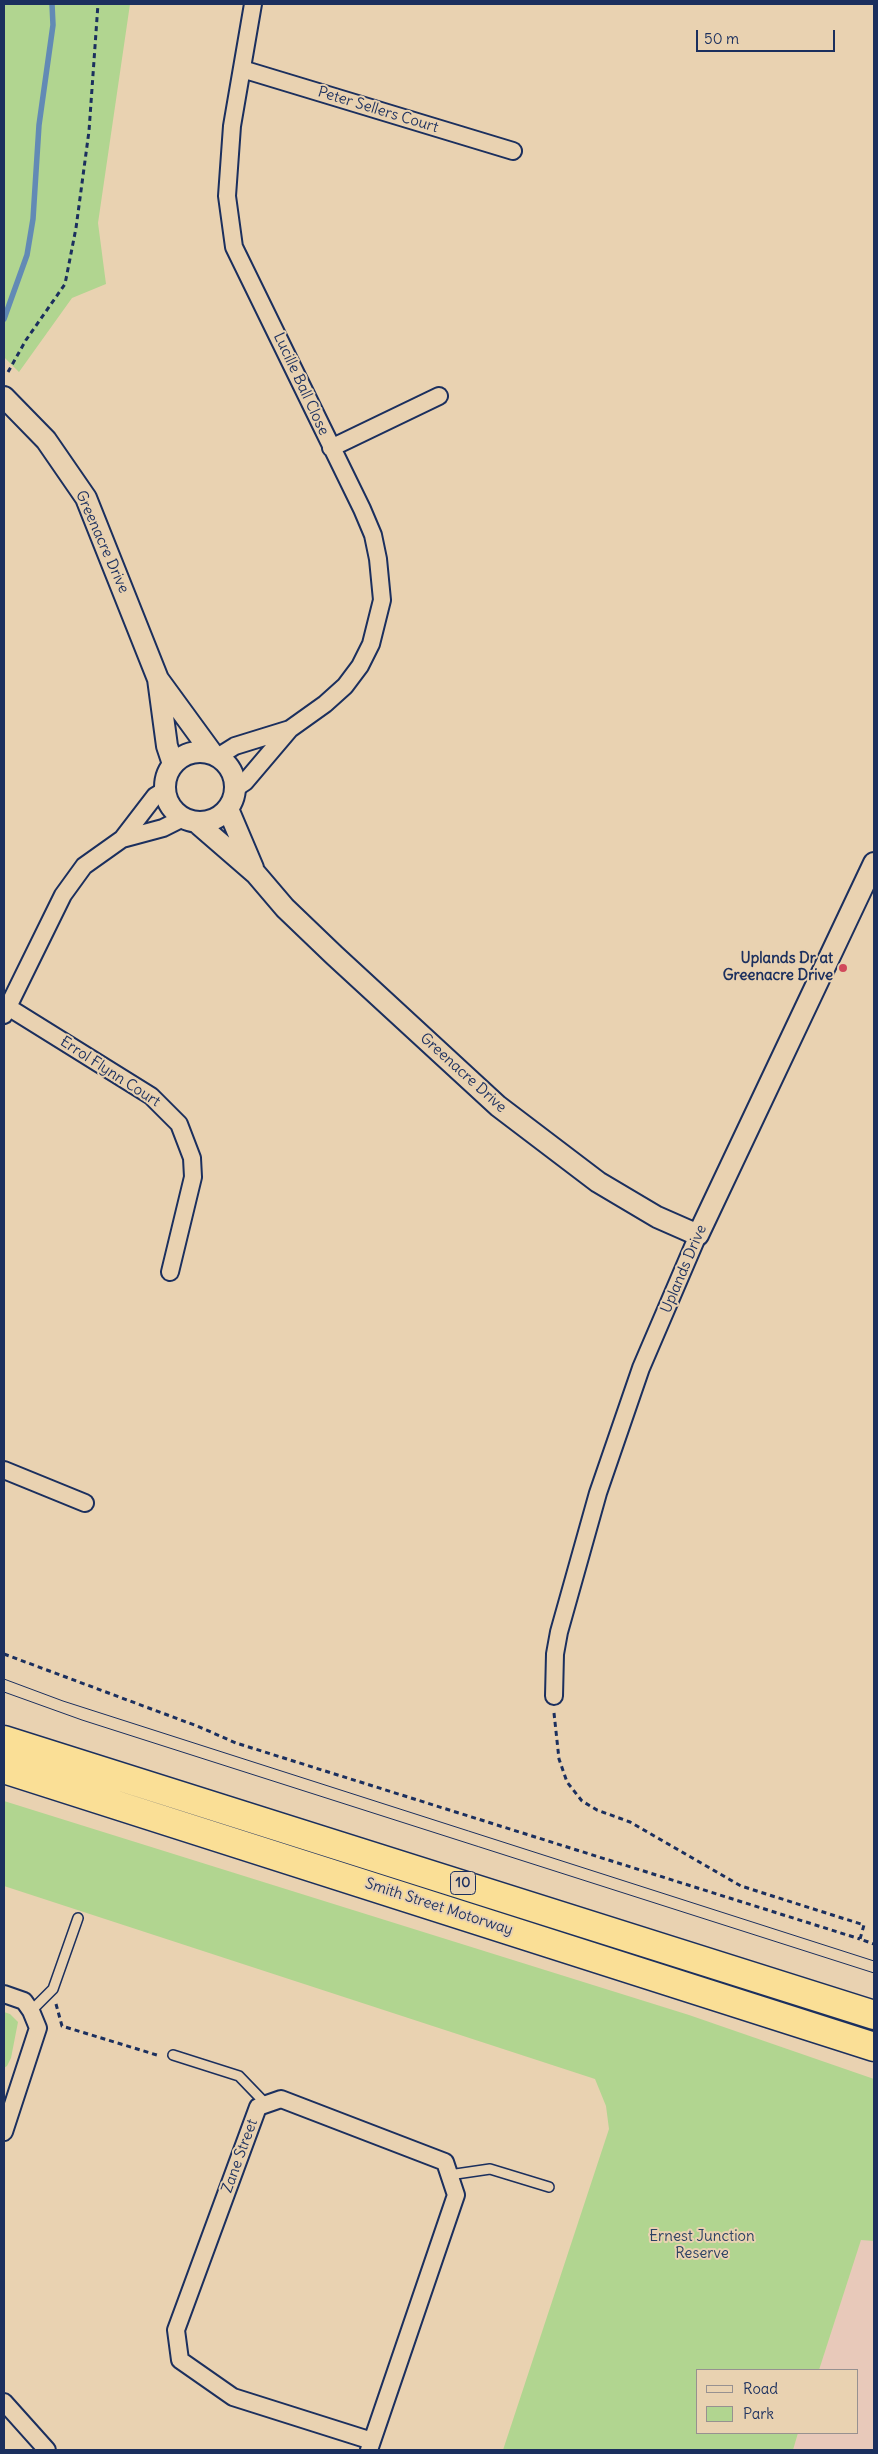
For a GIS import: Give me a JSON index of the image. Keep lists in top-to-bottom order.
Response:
{
  "streets": {
    "highway": ["10", "Smith Street Motorway"],
    "street": [
      "Peter Sellers Court",
      "Lucille Ball Close",
      "Greenacre Drive",
      "Errol Flynn Court",
      "Uplands Drive",
      "Zane Street"
    ]
  },
  "crossings": [
    ["Peter Sellers Court", "Lucille Ball Close"],
    ["Lucille Ball Close", "Greenacre Drive"],
    ["Greenacre Drive", "Uplands Drive"]
  ],
  "parks": ["Ernest Junction Reserve"],
  "places": ["Uplands Dr at Greenacre Drive"],
  "legend": ["Road", "Park"],
  "scale_bar": "50 m"
}
